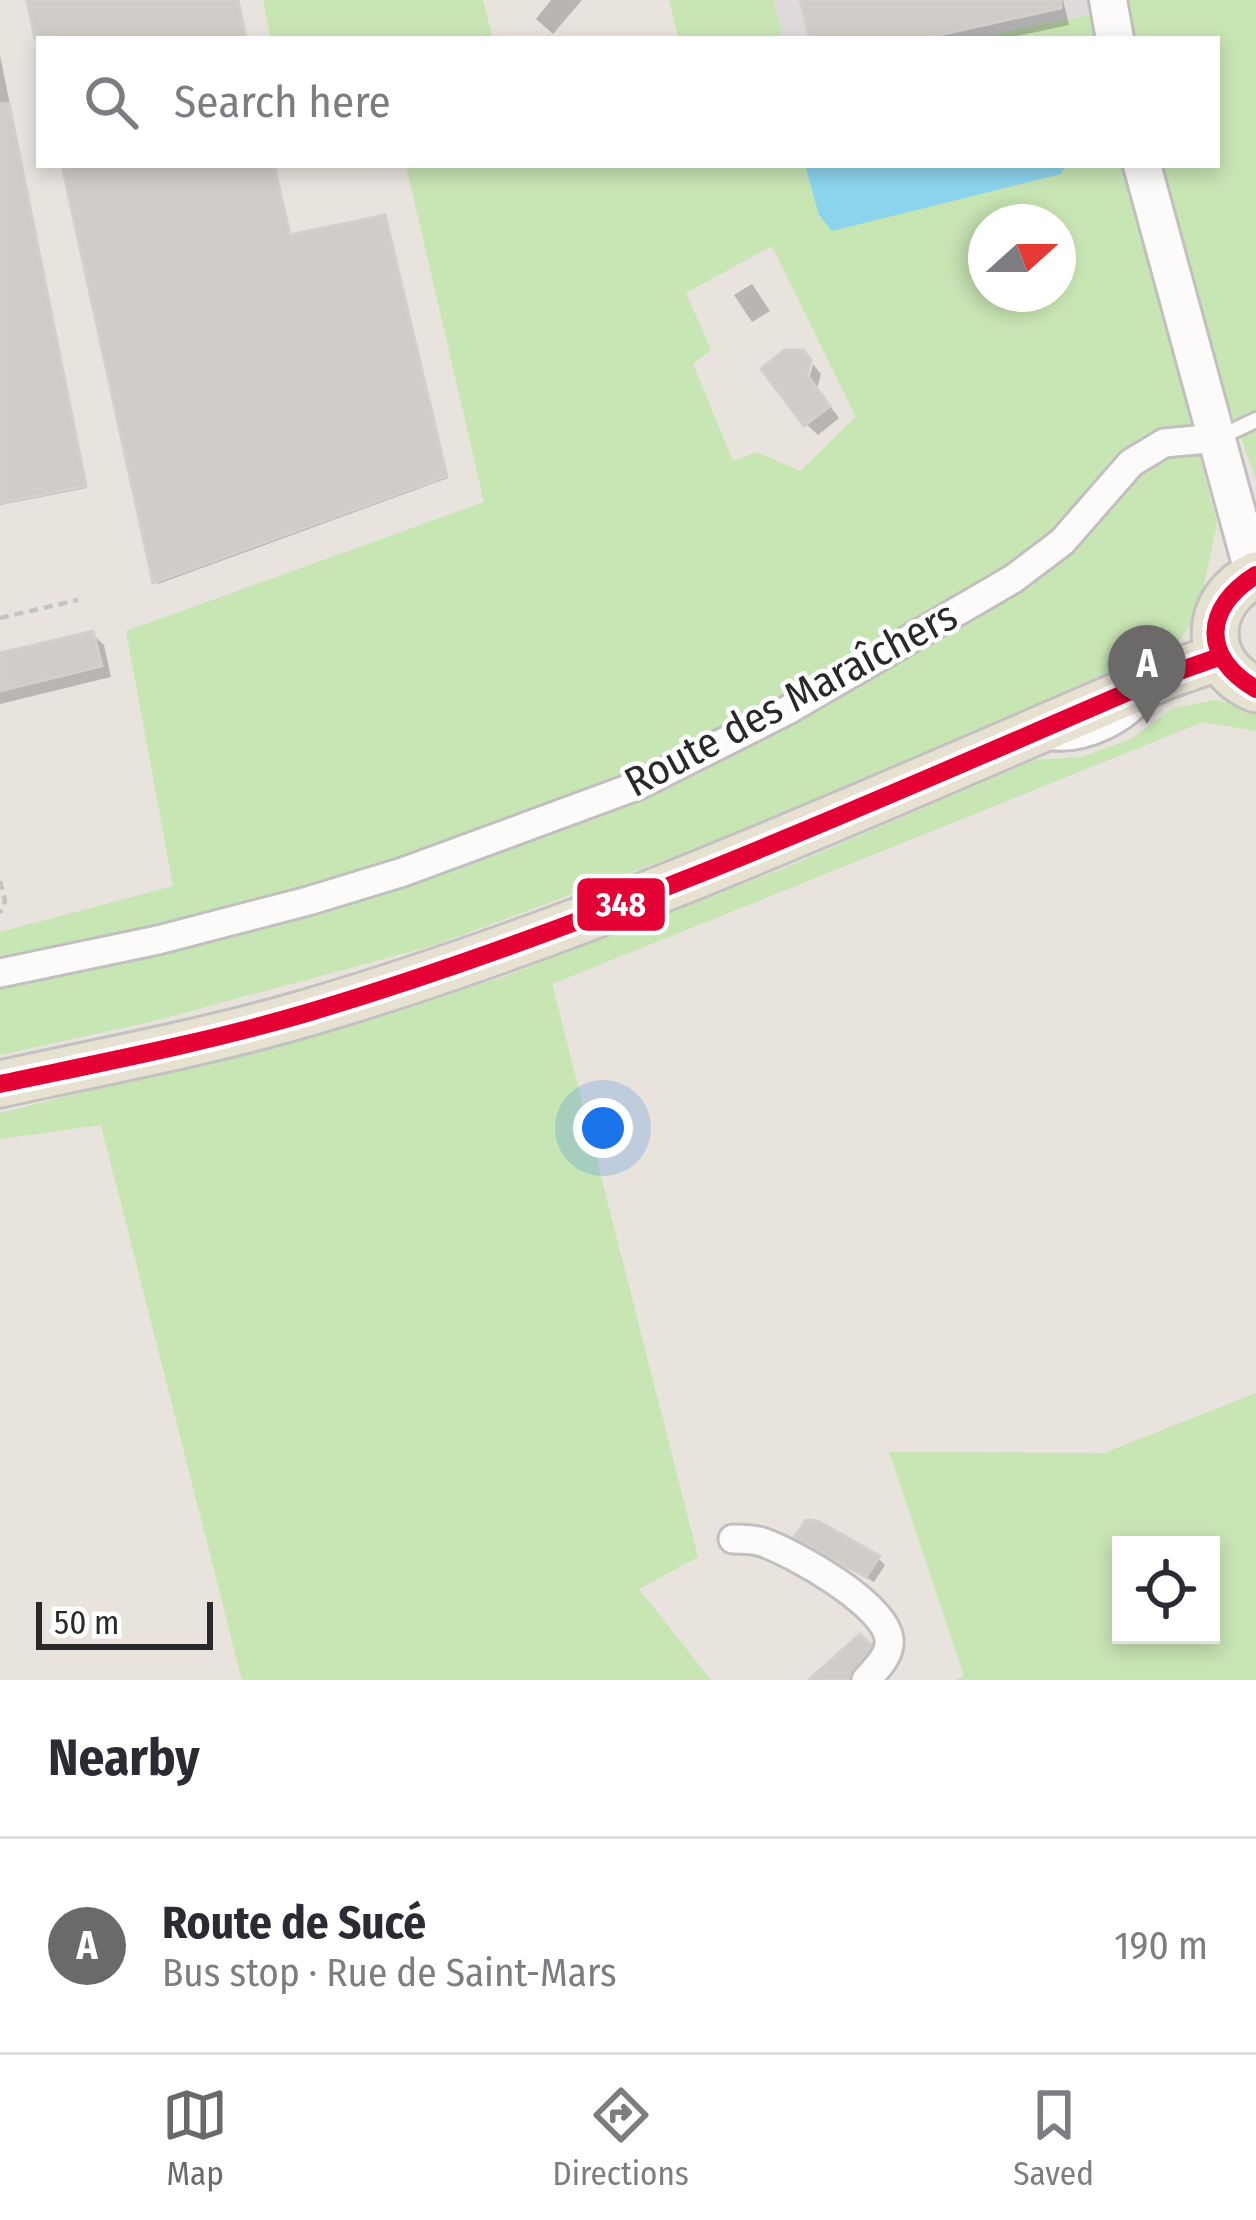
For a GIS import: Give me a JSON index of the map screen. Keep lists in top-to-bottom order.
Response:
{
  "streets": {
    "street": ["Route des Maraîchers"]
  },
  "lines": ["transit line 348"],
  "scale_bar": "50 m",
  "north": "right",
  "page": {
    "search": "Search here",
    "pins": "A",
    "scale": "50 m",
    "heading": "Nearby",
    "list": [
      {
        "mark": "A",
        "name": "Route de Sucé",
        "note": "Bus stop · Rue de Saint-Mars",
        "value": "190 m"
      }
    ],
    "nav": ["Map", "Directions", "Saved"]
  }
}
